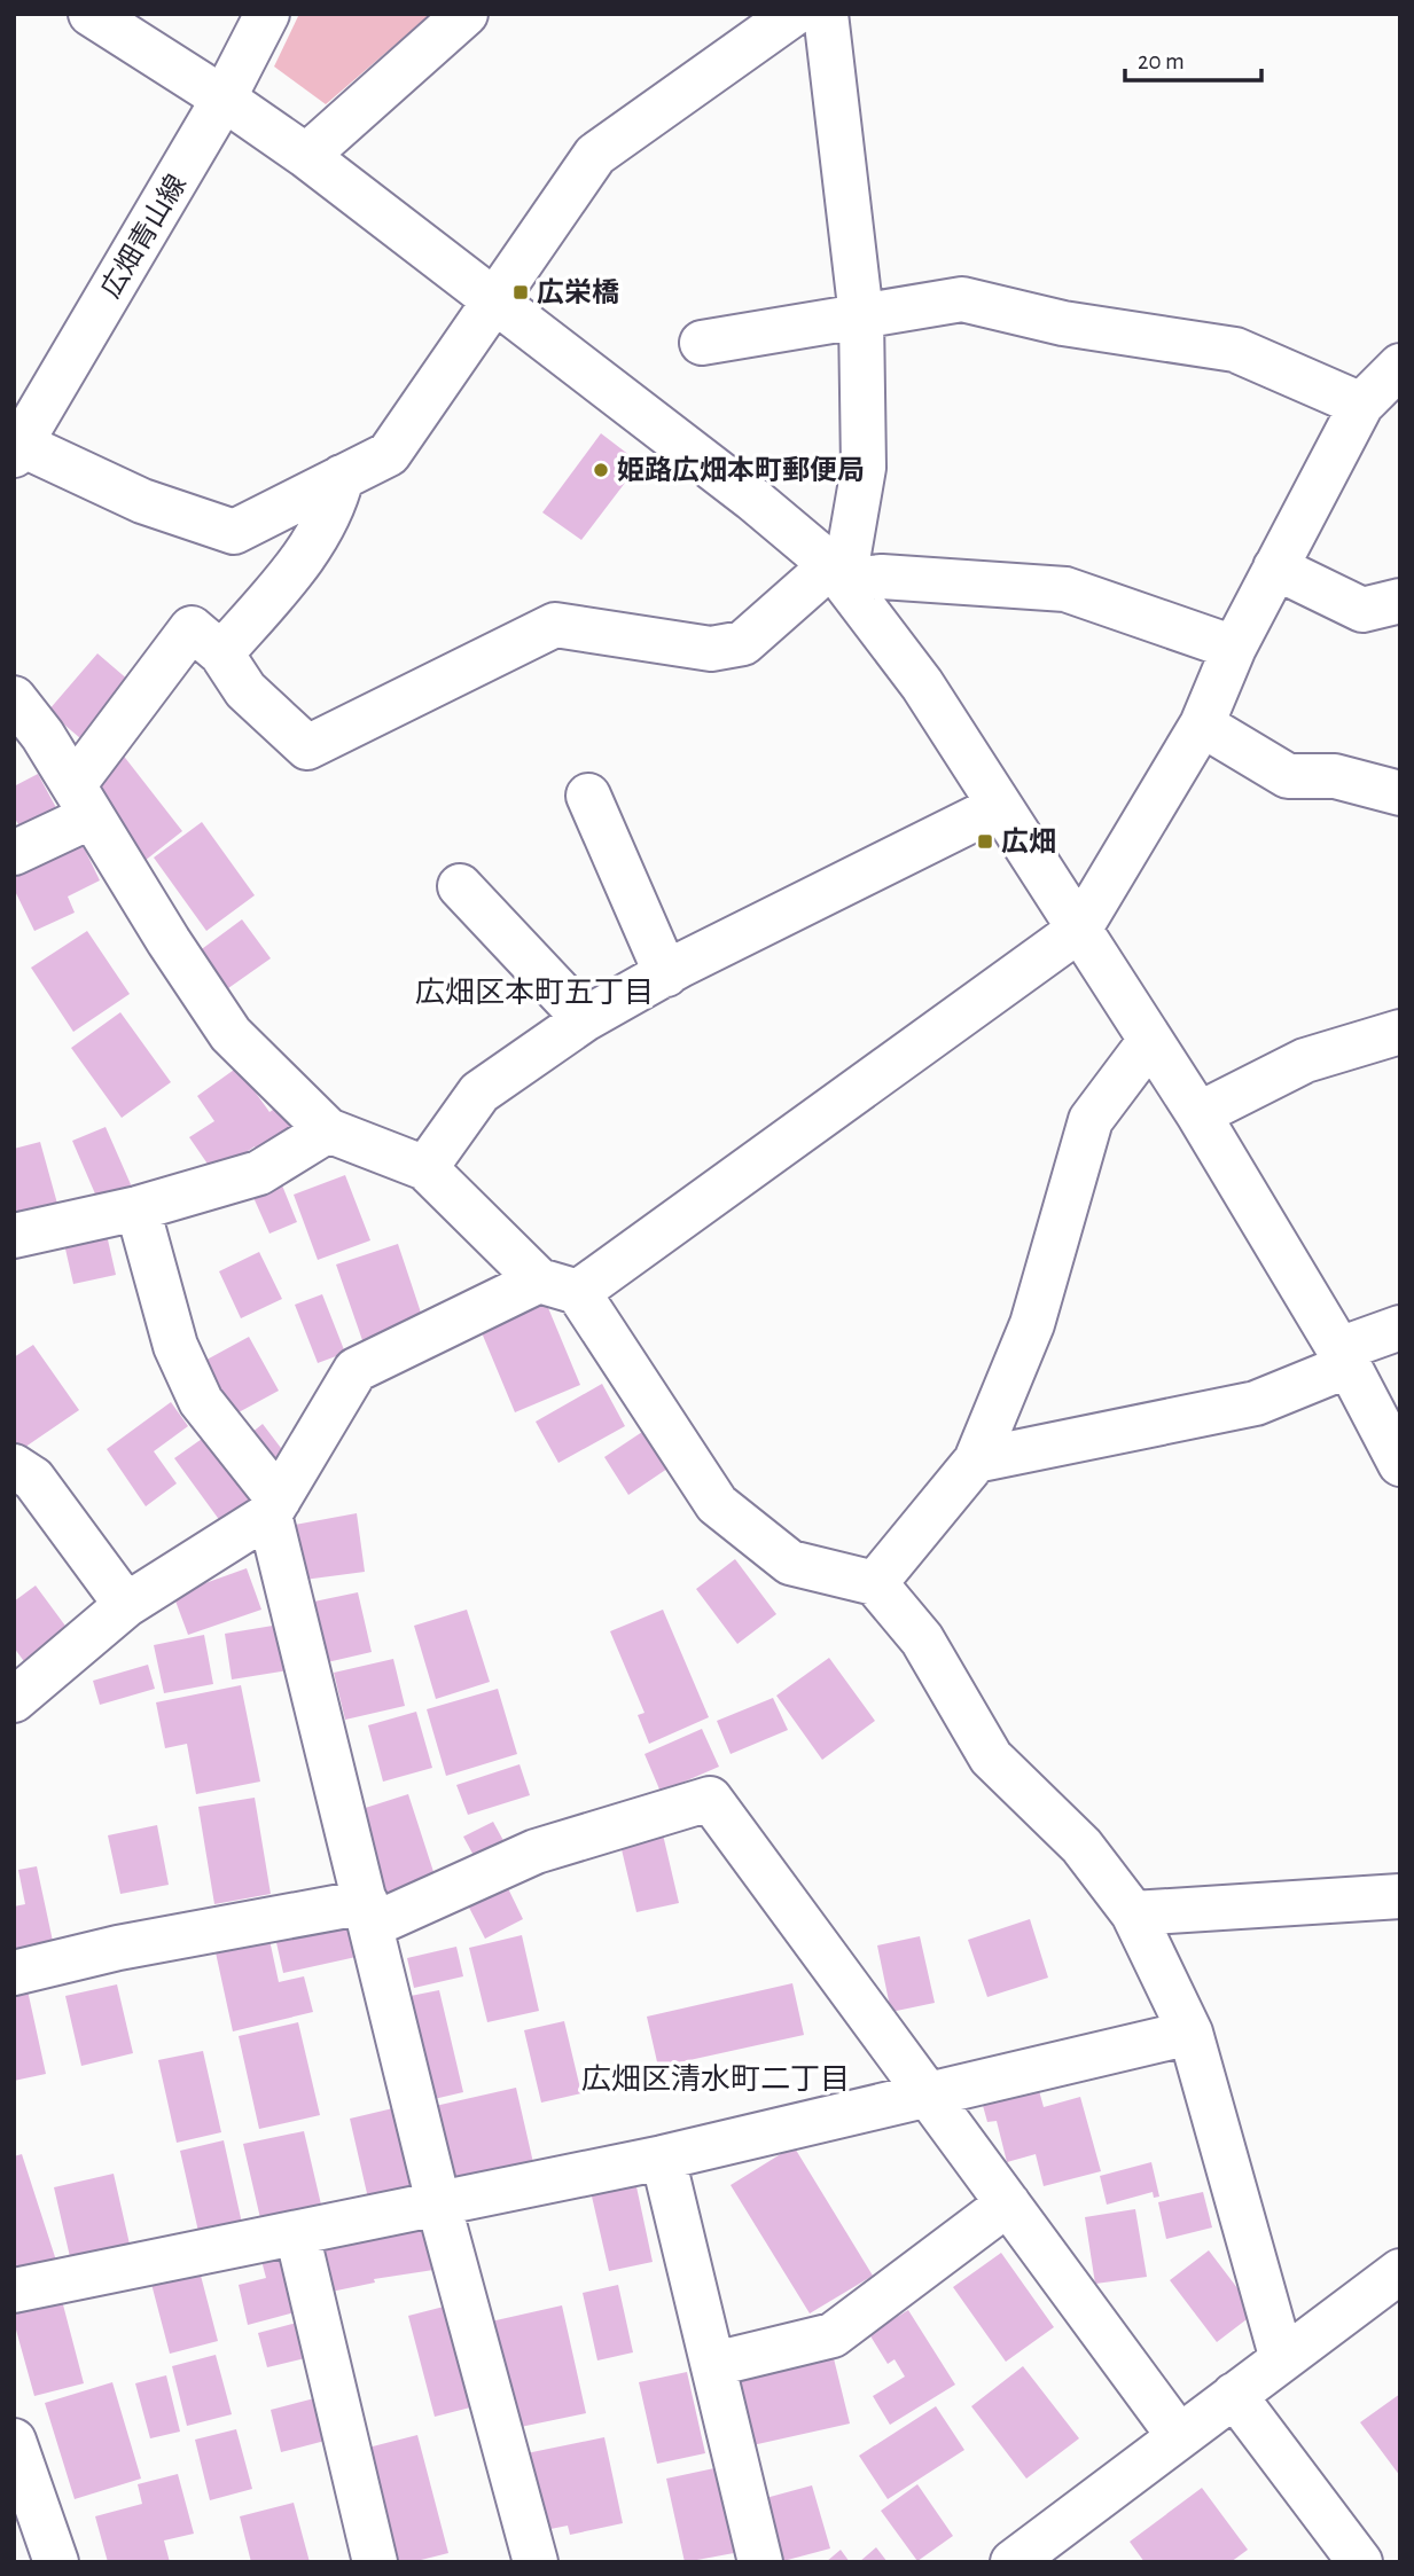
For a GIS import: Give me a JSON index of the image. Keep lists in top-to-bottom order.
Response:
{
  "streets": {
    "street": ["広畑青山線"]
  },
  "districts": ["広畑区本町五丁目", "広畑区清水町二丁目"],
  "places": {
    "transit": ["広栄橋", "広畑"],
    "other": ["姫路広畑本町郵便局"]
  },
  "scale_bar": "20 m"
}
